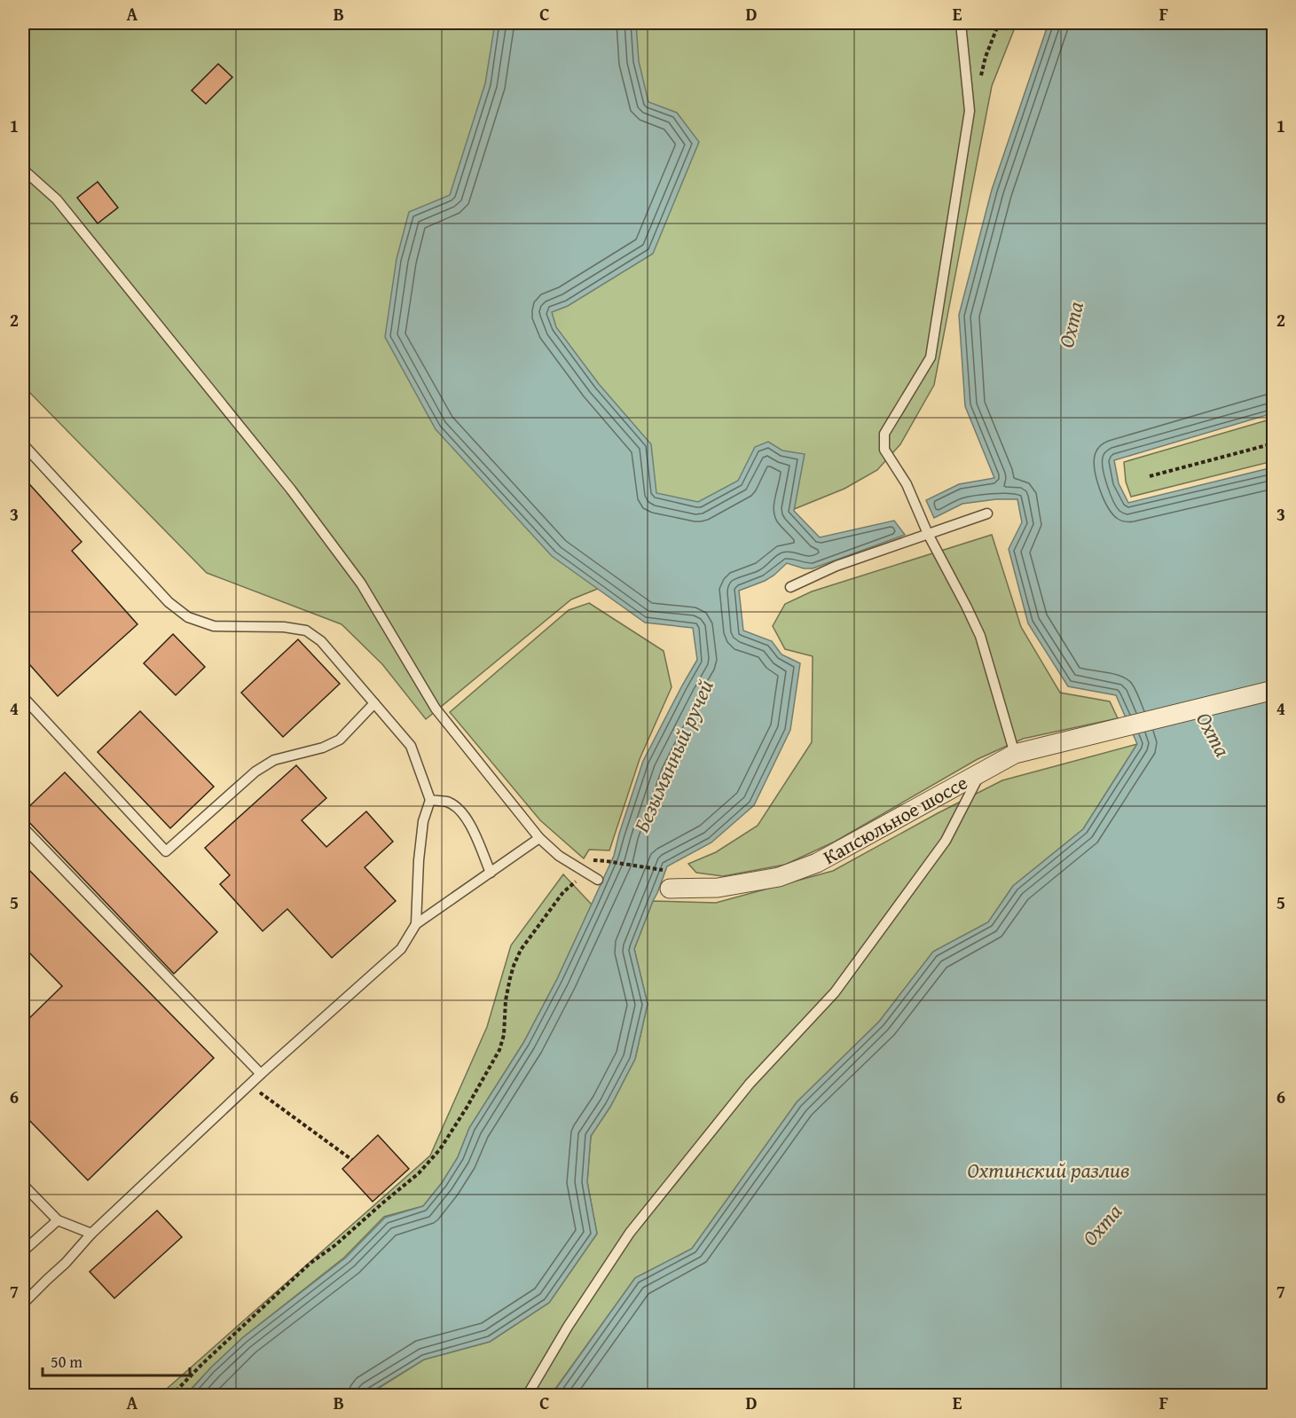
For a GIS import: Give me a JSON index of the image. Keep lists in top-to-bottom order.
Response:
{
  "streets": {
    "street": ["Капсюльное шоссе"]
  },
  "water": ["Охта", "Безымянный ручей", "Охтинский разлив"],
  "scale_bar": "50 m",
  "grid": {
    "columns": [
      "A",
      "B",
      "C",
      "D",
      "E",
      "F"
    ],
    "rows": [
      "1",
      "2",
      "3",
      "4",
      "5",
      "6",
      "7"
    ]
  }
}
